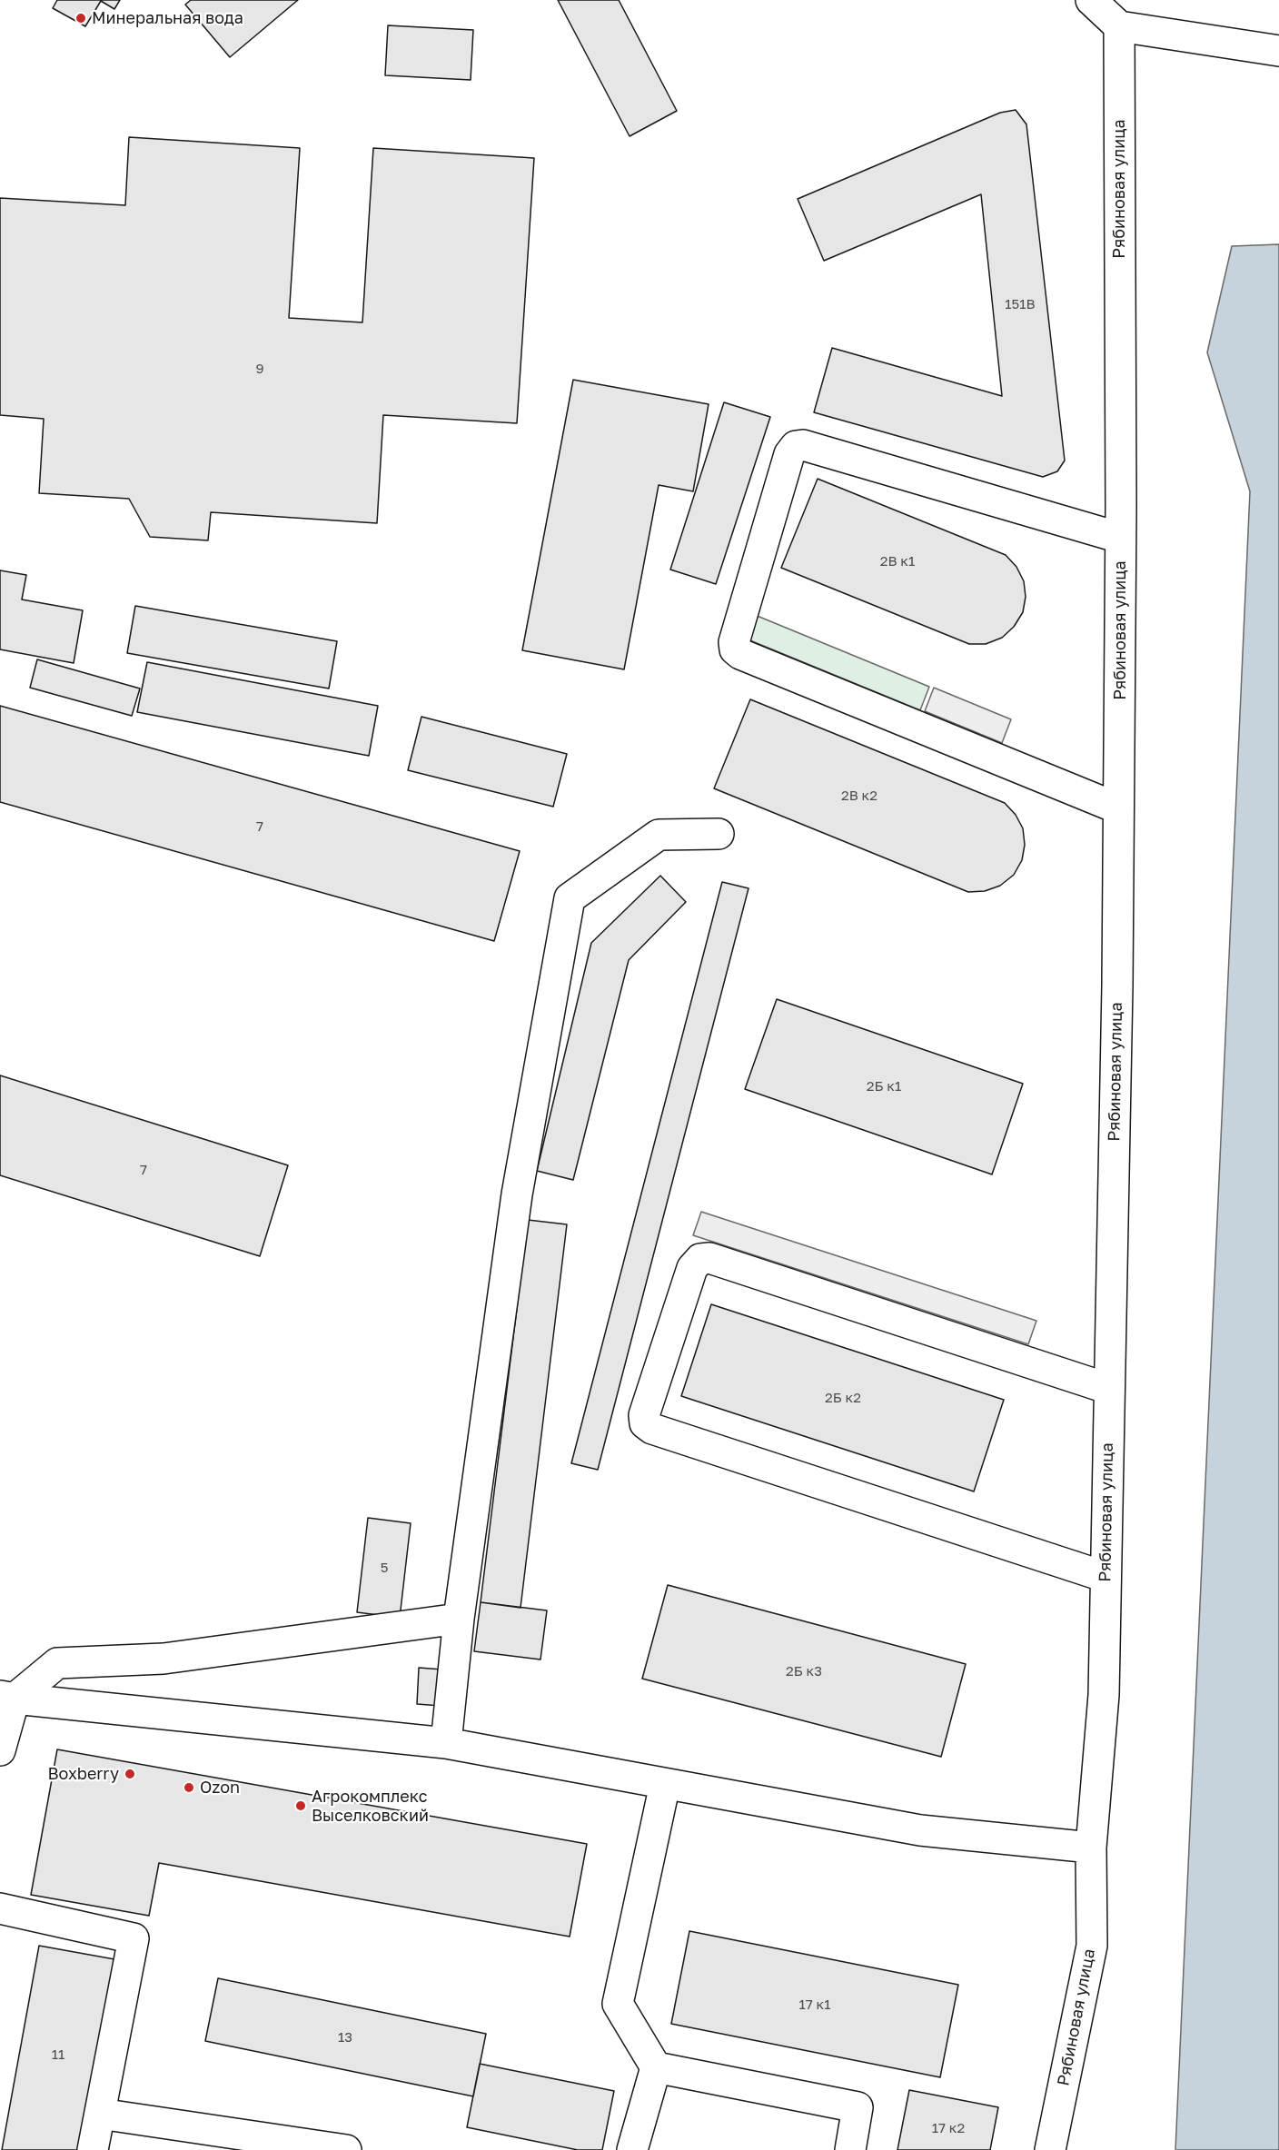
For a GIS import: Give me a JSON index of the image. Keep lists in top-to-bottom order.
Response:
{
  "streets": {
    "street": ["Рябиновая улица"]
  },
  "places": [
    "Минеральная вода",
    "Boxberry",
    "Ozon",
    "Агрокомплекс Выселковский"
  ],
  "house_numbers": [
    "151В",
    "9",
    "2В к1",
    "2В к2",
    "7",
    "2Б к1",
    "7",
    "2Б к2",
    "5",
    "2Б к3",
    "17 к1",
    "13",
    "11",
    "17 к2"
  ]
}
